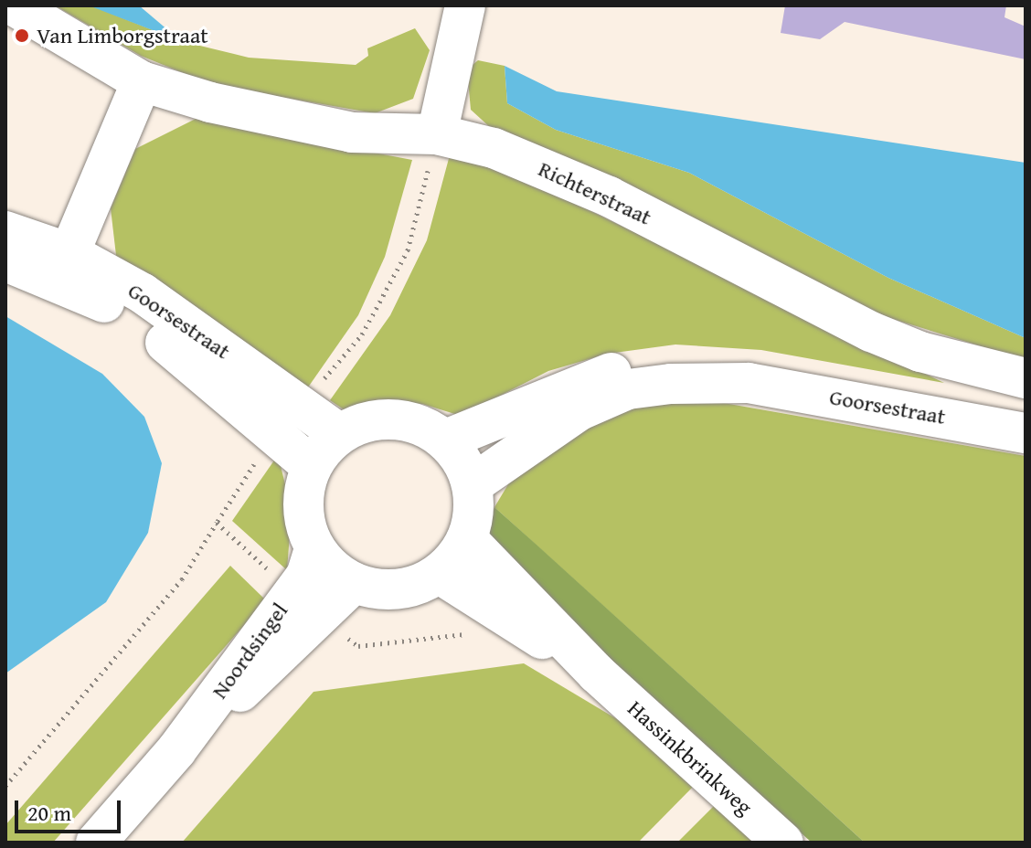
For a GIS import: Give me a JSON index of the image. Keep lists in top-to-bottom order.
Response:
{
  "streets": {
    "main road": [
      "Richterstraat",
      "Goorsestraat",
      "Noordsingel",
      "Hassinkbrinkweg"
    ]
  },
  "crossings": [
    ["Goorsestraat", "Noordsingel"],
    ["Goorsestraat", "Hassinkbrinkweg"],
    ["Noordsingel", "Hassinkbrinkweg"]
  ],
  "places": ["Van Limborgstraat"],
  "scale_bar": "20 m"
}
